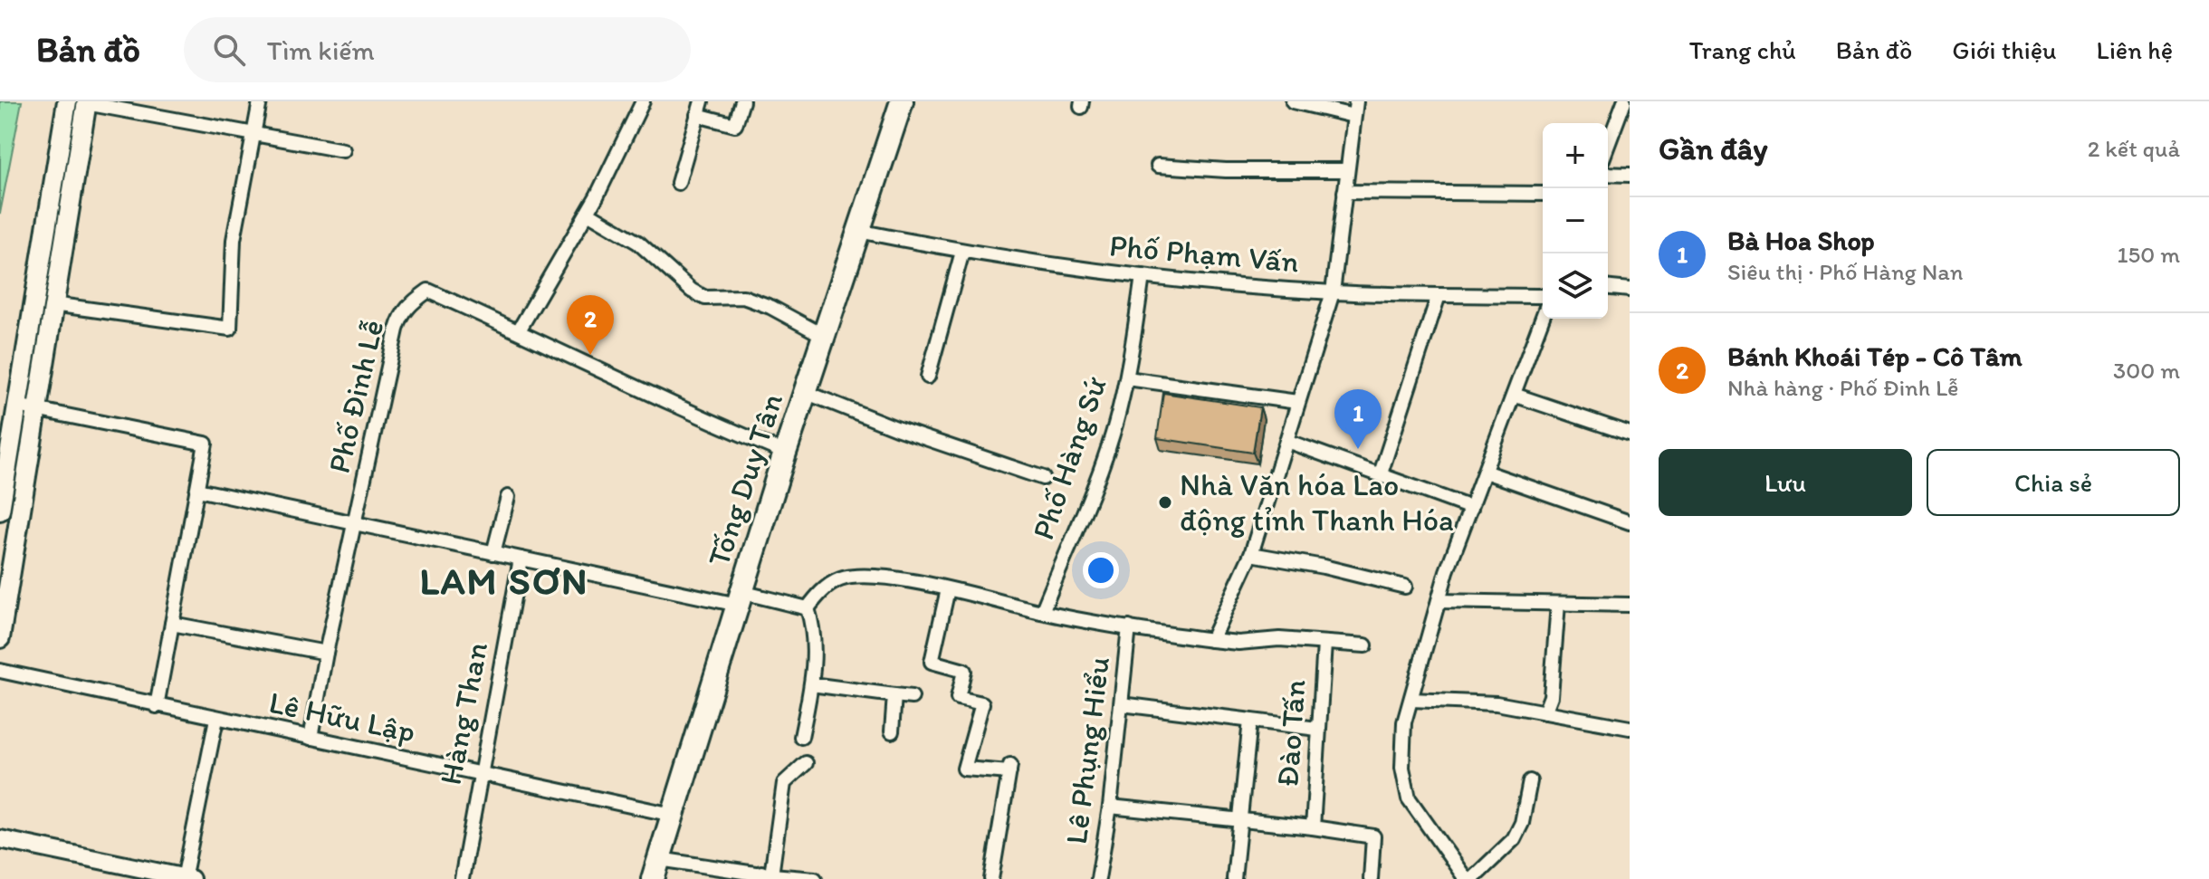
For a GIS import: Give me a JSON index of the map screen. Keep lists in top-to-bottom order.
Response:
{
  "streets": {
    "highway": ["Tống Duy Tân"],
    "street": [
      "Phố Phạm Vấn",
      "Phố Đinh Lễ",
      "Phố Hàng Sứ",
      "Hàng Than",
      "Lê Hữu Lập",
      "Đào Tấn",
      "Lê Phụng Hiểu"
    ]
  },
  "crossings": [
    ["Phố Phạm Vấn", "Phố Hàng Sứ"],
    ["Phố Phạm Vấn", "Tống Duy Tân"],
    ["Phố Đinh Lễ", "Tống Duy Tân"],
    ["Phố Đinh Lễ", "Lê Hữu Lập"],
    ["Tống Duy Tân", "Lê Hữu Lập"],
    ["Hàng Than", "Lê Hữu Lập"]
  ],
  "districts": ["LAM SƠN"],
  "places": ["Nhà Văn hóa Lao động tỉnh Thanh Hóa"],
  "page": {
    "header": "Bản đồ",
    "search": "Tìm kiếm",
    "nav": [
      "Trang chủ",
      "Bản đồ",
      "Giới thiệu",
      "Liên hệ"
    ],
    "heading": ["Gần đây", "2 kết quả"],
    "map_buttons": ["+", "−"],
    "list": [
      {
        "mark": "1",
        "name": "Bà Hoa Shop",
        "note": "Siêu thị · Phố Hàng Nan",
        "value": "150 m"
      },
      {
        "mark": "2",
        "name": "Bánh Khoái Tép - Cô Tâm",
        "note": "Nhà hàng · Phố Đinh Lễ",
        "value": "300 m"
      }
    ],
    "pins": ["2", "1"],
    "buttons": ["Lưu", "Chia sẻ"]
  }
}
